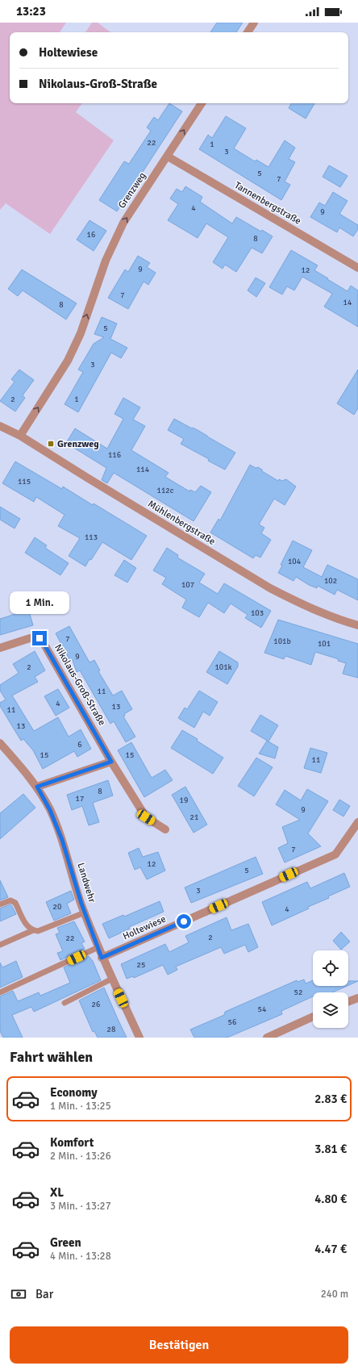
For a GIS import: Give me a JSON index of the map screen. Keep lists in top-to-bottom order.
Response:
{
  "streets": {
    "street": [
      "Grenzweg",
      "Tannenbergstraße",
      "Mühlenbergstraße",
      "Nikolaus-Groß-Straße",
      "Landwehr",
      "Holtewiese"
    ]
  },
  "crossings": [
    ["Grenzweg", "Tannenbergstraße"],
    ["Grenzweg", "Mühlenbergstraße"],
    ["Landwehr", "Holtewiese"]
  ],
  "one_way": ["Grenzweg"],
  "places": {
    "transit": ["Grenzweg"]
  },
  "house_numbers": [
    "22",
    "1",
    "3",
    "5",
    "7",
    "4",
    "9",
    "16",
    "8",
    "9",
    "12",
    "7",
    "14",
    "8",
    "5",
    "3",
    "2",
    "1",
    "116",
    "114",
    "115",
    "112c",
    "113",
    "104",
    "102",
    "107",
    "103",
    "7",
    "101b",
    "101",
    "9",
    "2",
    "101k",
    "11",
    "4",
    "13",
    "11",
    "13",
    "6",
    "15",
    "15",
    "11",
    "8",
    "17",
    "19",
    "9",
    "21",
    "7",
    "12",
    "5",
    "3",
    "20",
    "4",
    "2",
    "22",
    "25",
    "52",
    "26",
    "54",
    "56",
    "28"
  ],
  "page": {
    "status": "13:23",
    "banner": ["Holtewiese", "Nikolaus-Groß-Straße"],
    "bubble": "1 Min.",
    "heading": "Fahrt wählen",
    "list": [
      {
        "name": "Economy",
        "note": "1 Min. · 13:25",
        "value": "2.83 €"
      },
      {
        "name": "Komfort",
        "note": "2 Min. · 13:26",
        "value": "3.81 €"
      },
      {
        "name": "XL",
        "note": "3 Min. · 13:27",
        "value": "4.80 €"
      },
      {
        "name": "Green",
        "note": "4 Min. · 13:28",
        "value": "4.47 €"
      }
    ],
    "pay": ["Bar", "240 m"],
    "buttons": "Bestätigen"
  }
}
